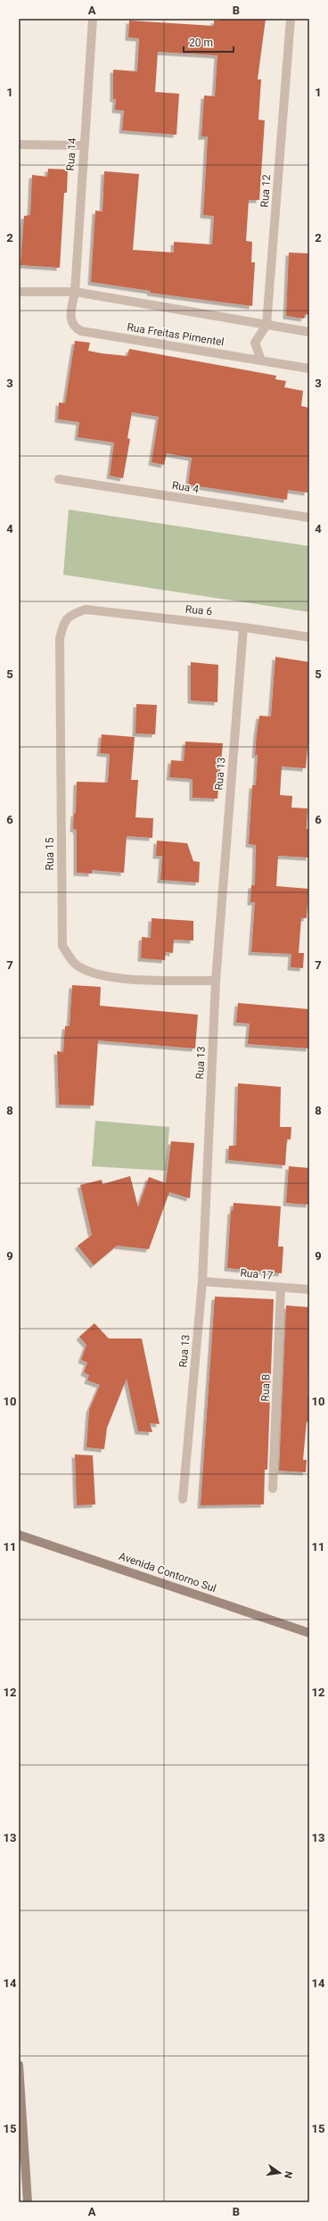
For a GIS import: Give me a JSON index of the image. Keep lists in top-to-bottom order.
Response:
{
  "streets": {
    "street": [
      "Rua 14",
      "Rua 12",
      "Rua Freitas Pimentel",
      "Rua 4",
      "Rua 6",
      "Rua 13",
      "Rua 15",
      "Rua 17",
      "Rua B",
      "Avenida Contorno Sul"
    ]
  },
  "crossings": [
    ["Rua 14", "Rua Freitas Pimentel"],
    ["Rua 12", "Rua Freitas Pimentel"],
    ["Rua 6", "Rua 13"],
    ["Rua 6", "Rua 15"],
    ["Rua 13", "Rua 15"],
    ["Rua 13", "Rua 17"],
    ["Rua 17", "Rua B"]
  ],
  "scale_bar": "20 m",
  "north": "right",
  "grid": {
    "columns": ["A", "B"],
    "rows": [
      "1",
      "2",
      "3",
      "4",
      "5",
      "6",
      "7",
      "8",
      "9",
      "10",
      "11",
      "12",
      "13",
      "14",
      "15"
    ]
  }
}
